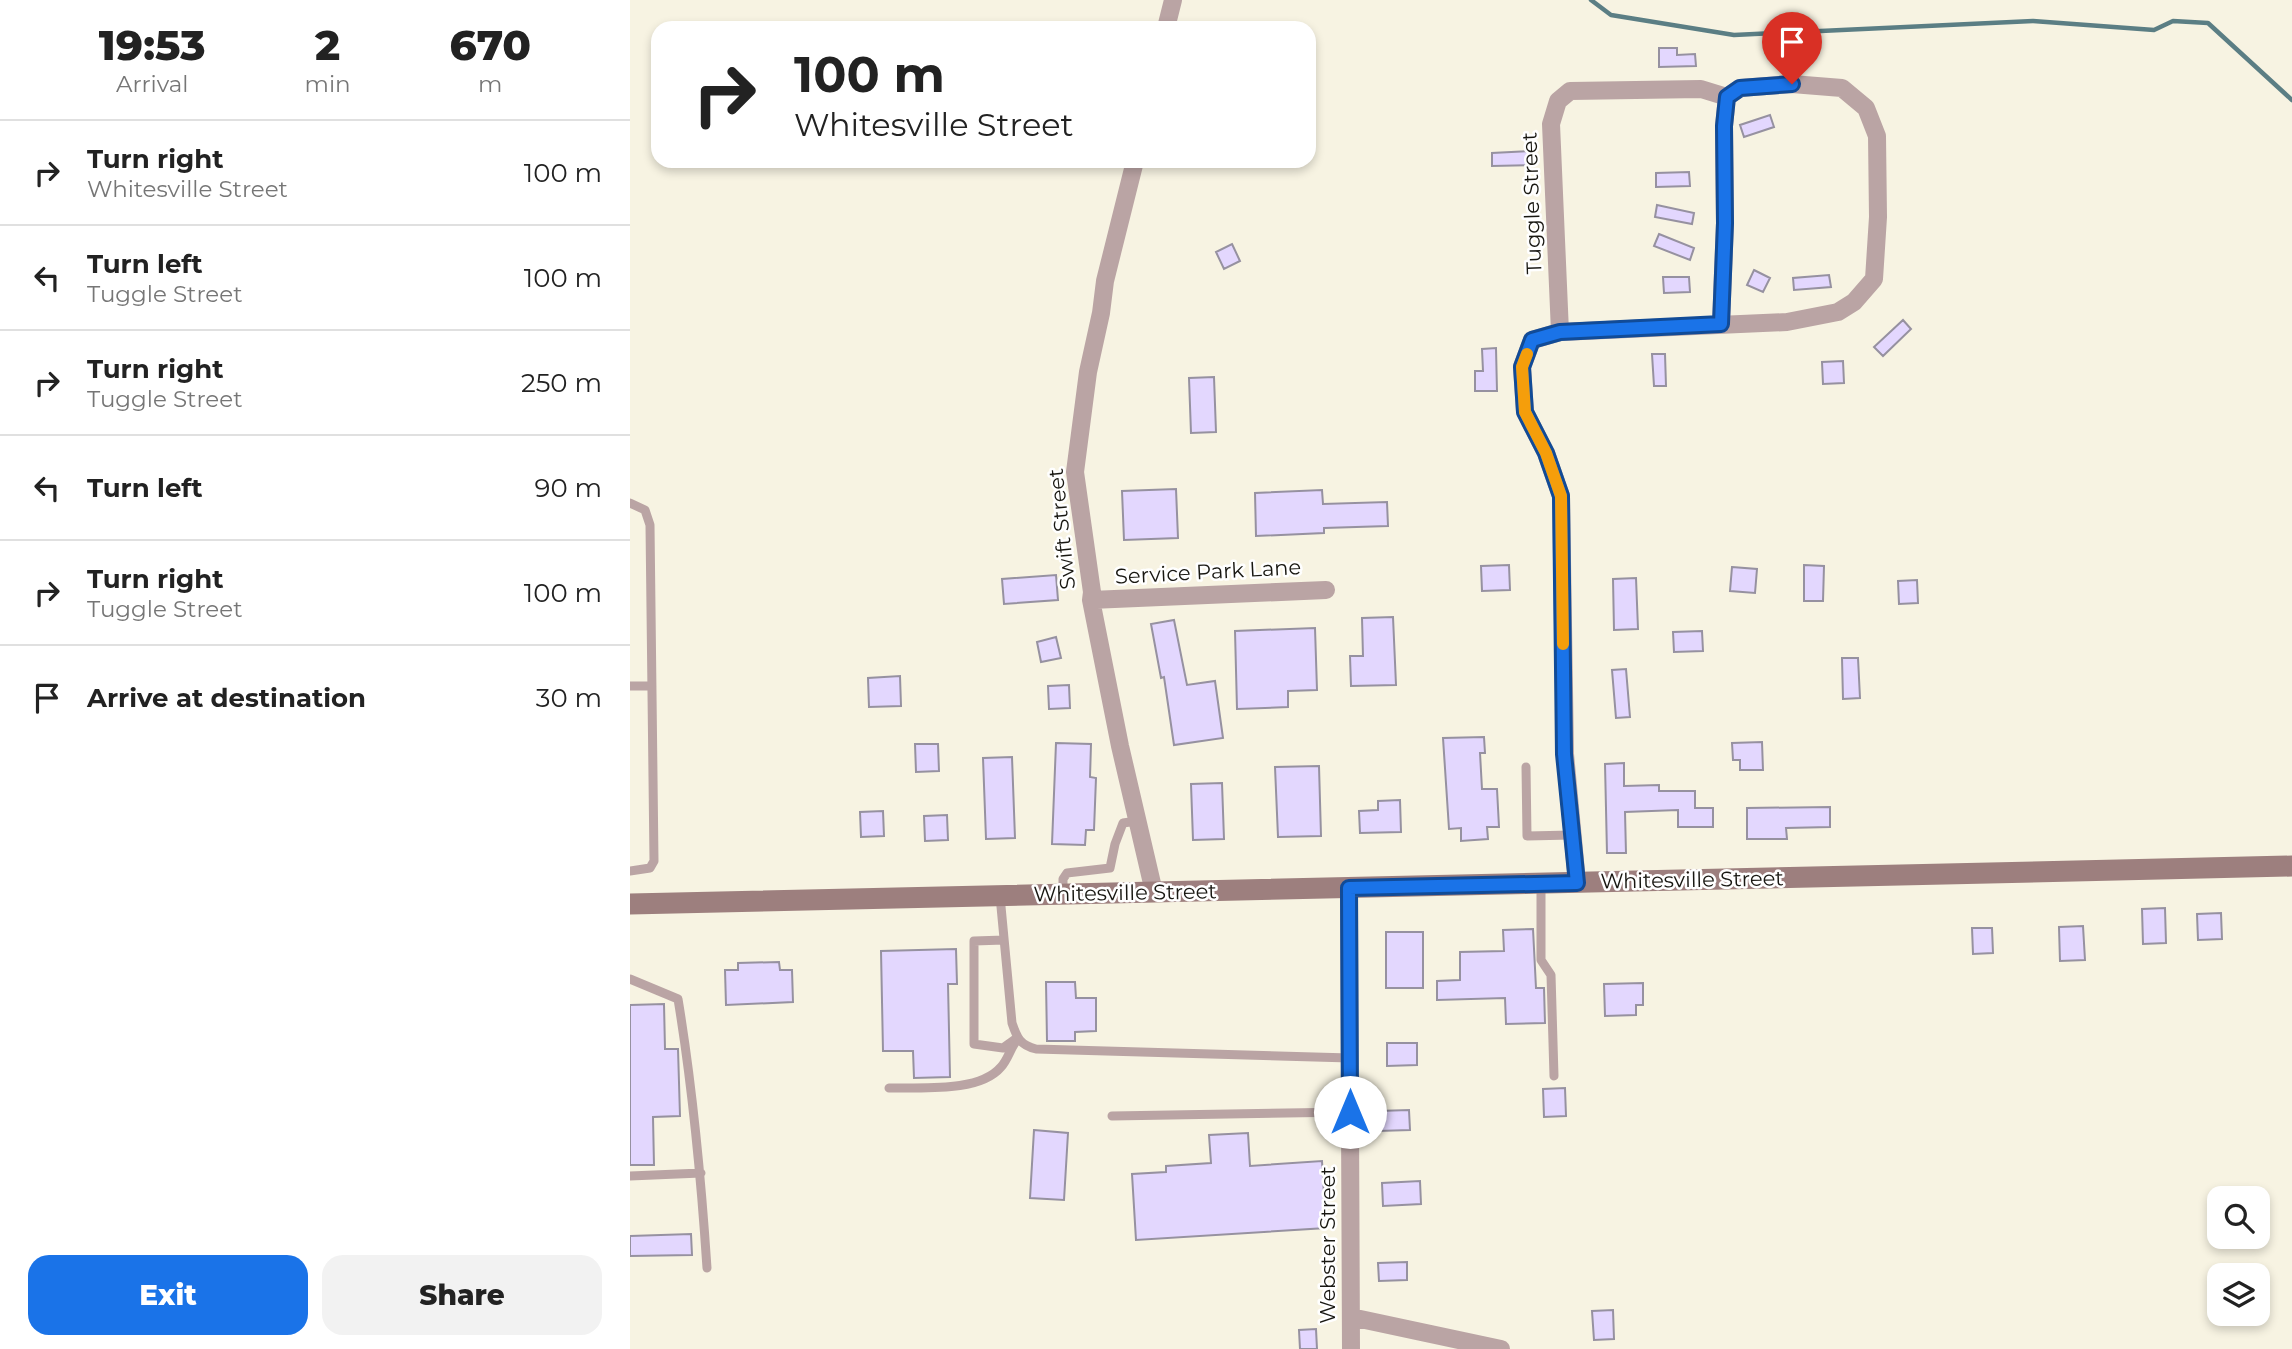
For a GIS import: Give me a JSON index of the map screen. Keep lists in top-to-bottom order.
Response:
{
  "streets": {
    "main road": ["Whitesville Street"],
    "street": [
      "Tuggle Street",
      "Swift Street",
      "Service Park Lane",
      "Webster Street"
    ]
  },
  "crossings": [
    ["Swift Street", "Service Park Lane"],
    ["Swift Street", "Whitesville Street"],
    ["Whitesville Street", "Webster Street"]
  ],
  "page": {
    "eta": [
      "19:53",
      "Arrival",
      "2",
      "min",
      "670",
      "m"
    ],
    "turn": ["100 m", "Whitesville Street"],
    "list": [
      {
        "name": "Turn right",
        "note": "Whitesville Street",
        "value": "100 m"
      },
      {
        "name": "Turn left",
        "note": "Tuggle Street",
        "value": "100 m"
      },
      {
        "name": "Turn right",
        "note": "Tuggle Street",
        "value": "250 m"
      },
      {
        "name": "Turn left",
        "value": "90 m"
      },
      {
        "name": "Turn right",
        "note": "Tuggle Street",
        "value": "100 m"
      },
      {
        "name": "Arrive at destination",
        "value": "30 m"
      }
    ],
    "buttons": ["Exit", "Share"]
  }
}
